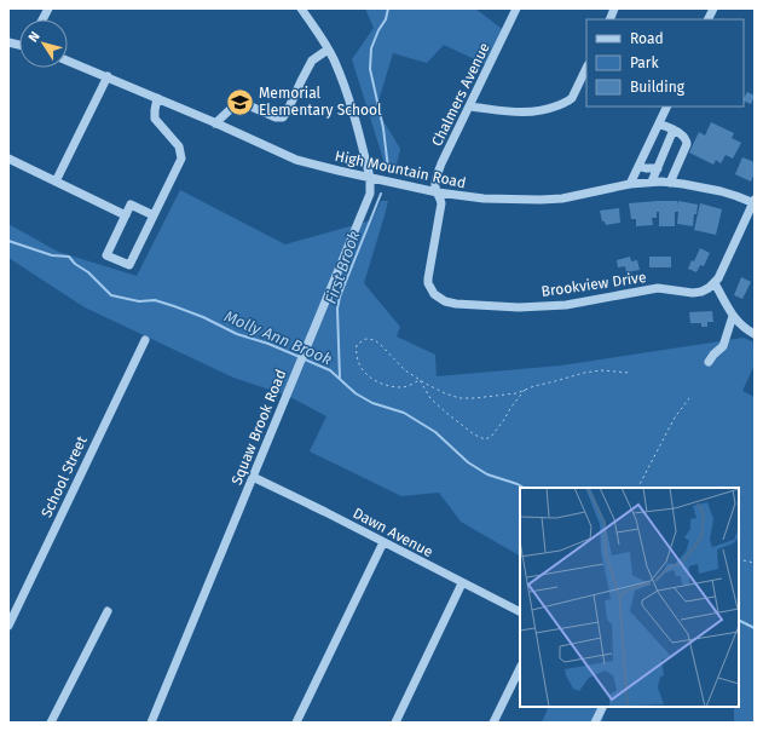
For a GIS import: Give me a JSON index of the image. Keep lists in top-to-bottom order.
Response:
{
  "streets": {
    "street": [
      "Chalmers Avenue",
      "High Mountain Road",
      "Brookview Drive",
      "Squaw Brook Road",
      "School Street",
      "Dawn Avenue"
    ]
  },
  "crossings": [
    ["Chalmers Avenue", "High Mountain Road"],
    ["Chalmers Avenue", "Brookview Drive"],
    ["High Mountain Road", "Brookview Drive"],
    ["High Mountain Road", "Squaw Brook Road"],
    ["Squaw Brook Road", "Dawn Avenue"]
  ],
  "water": ["First Brook", "Molly Ann Brook"],
  "places": {
    "school or university": ["Memorial Elementary School"]
  },
  "legend": ["Road", "Park", "Building"],
  "north": "top left"
}
